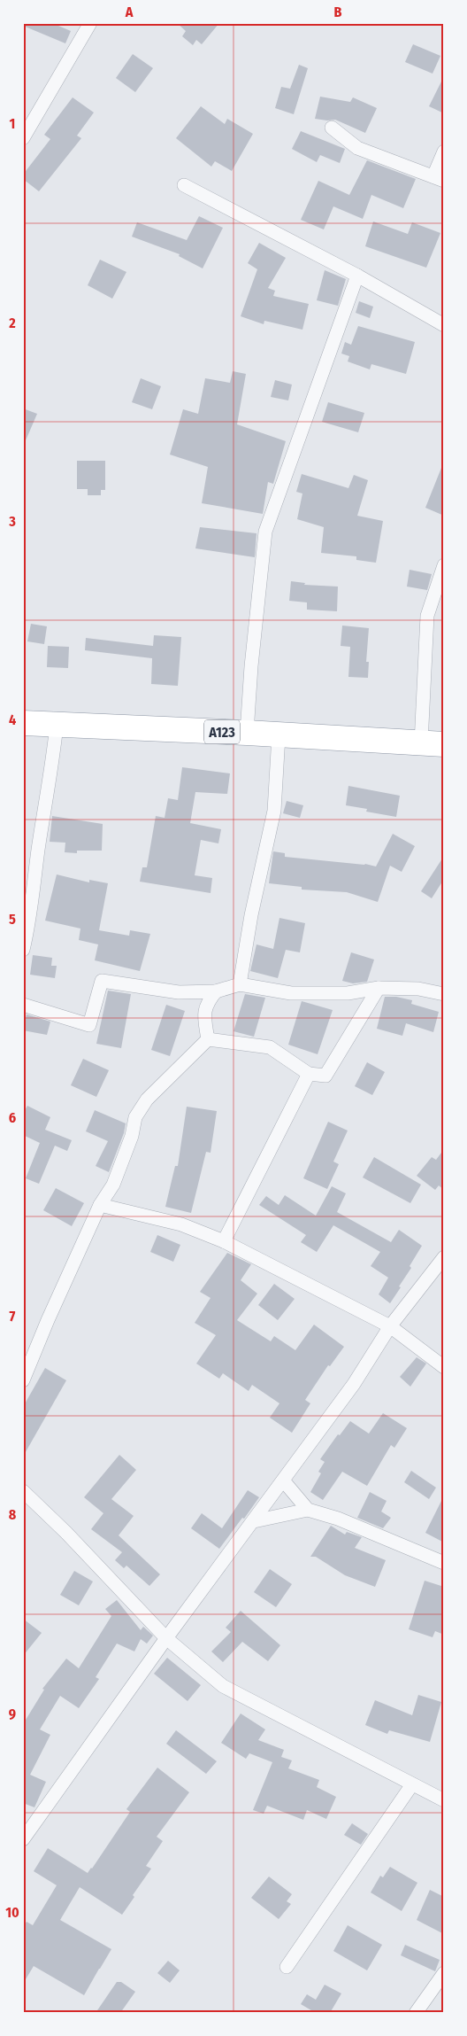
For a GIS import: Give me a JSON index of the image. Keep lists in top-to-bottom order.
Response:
{
  "streets": {
    "highway": ["A123"]
  },
  "grid": {
    "columns": ["A", "B"],
    "rows": [
      "1",
      "2",
      "3",
      "4",
      "5",
      "6",
      "7",
      "8",
      "9",
      "10"
    ]
  }
}
